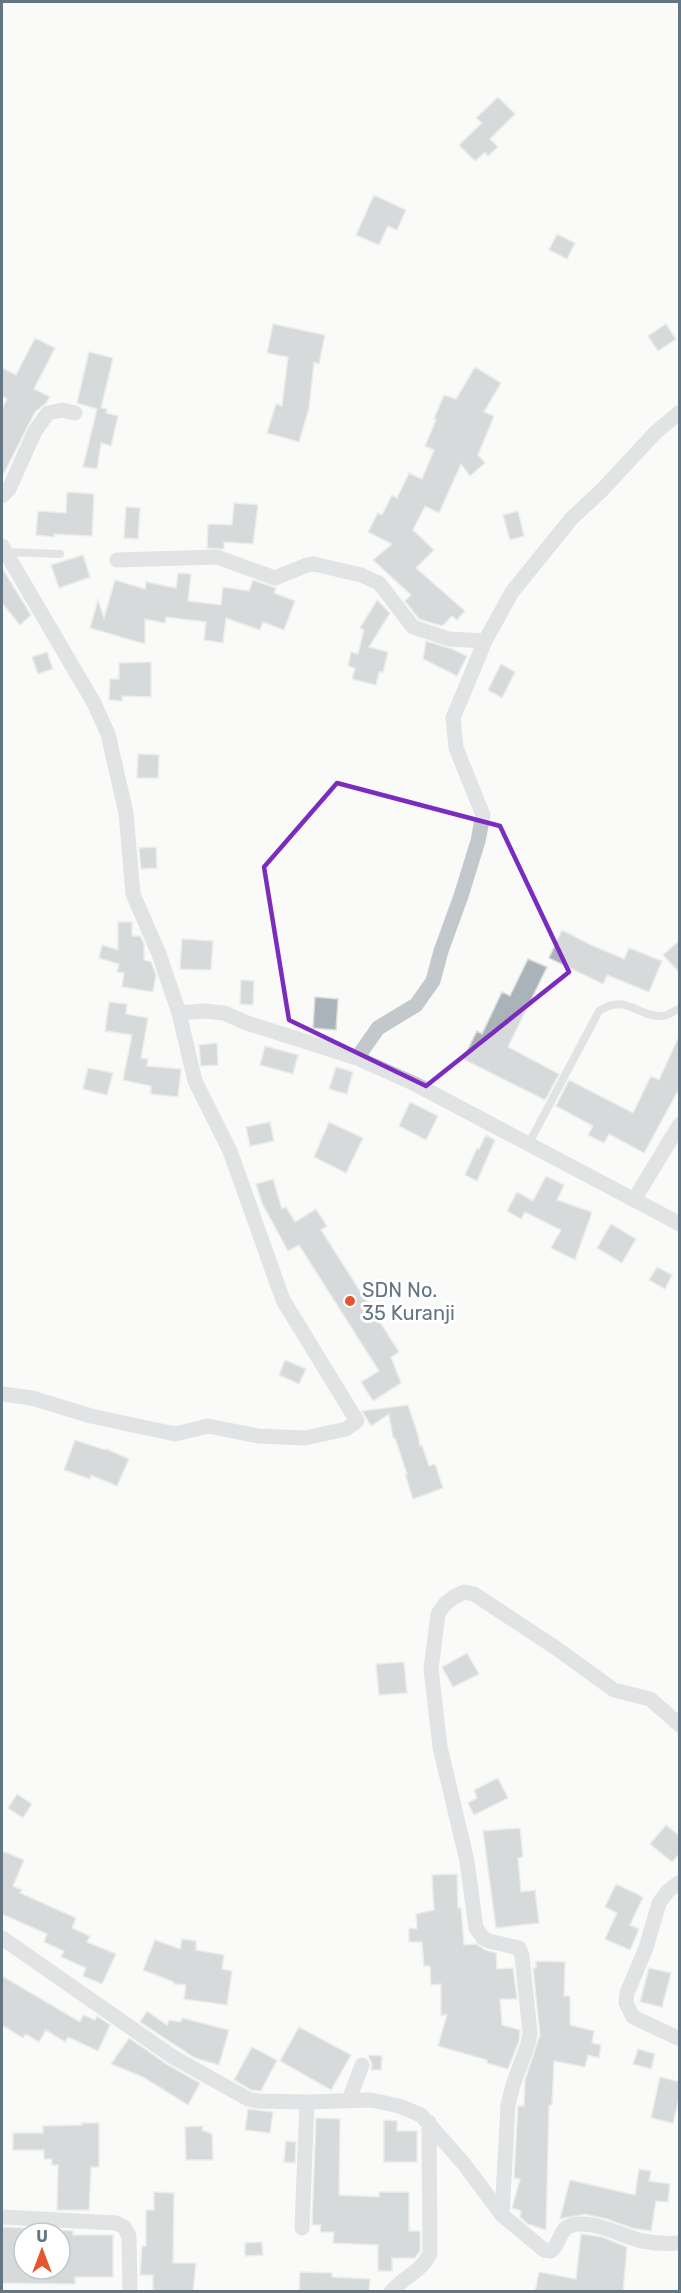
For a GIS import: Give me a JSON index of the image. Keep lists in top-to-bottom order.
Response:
{
  "places": ["SDN No. 35 Kuranji"],
  "north": "top"
}
